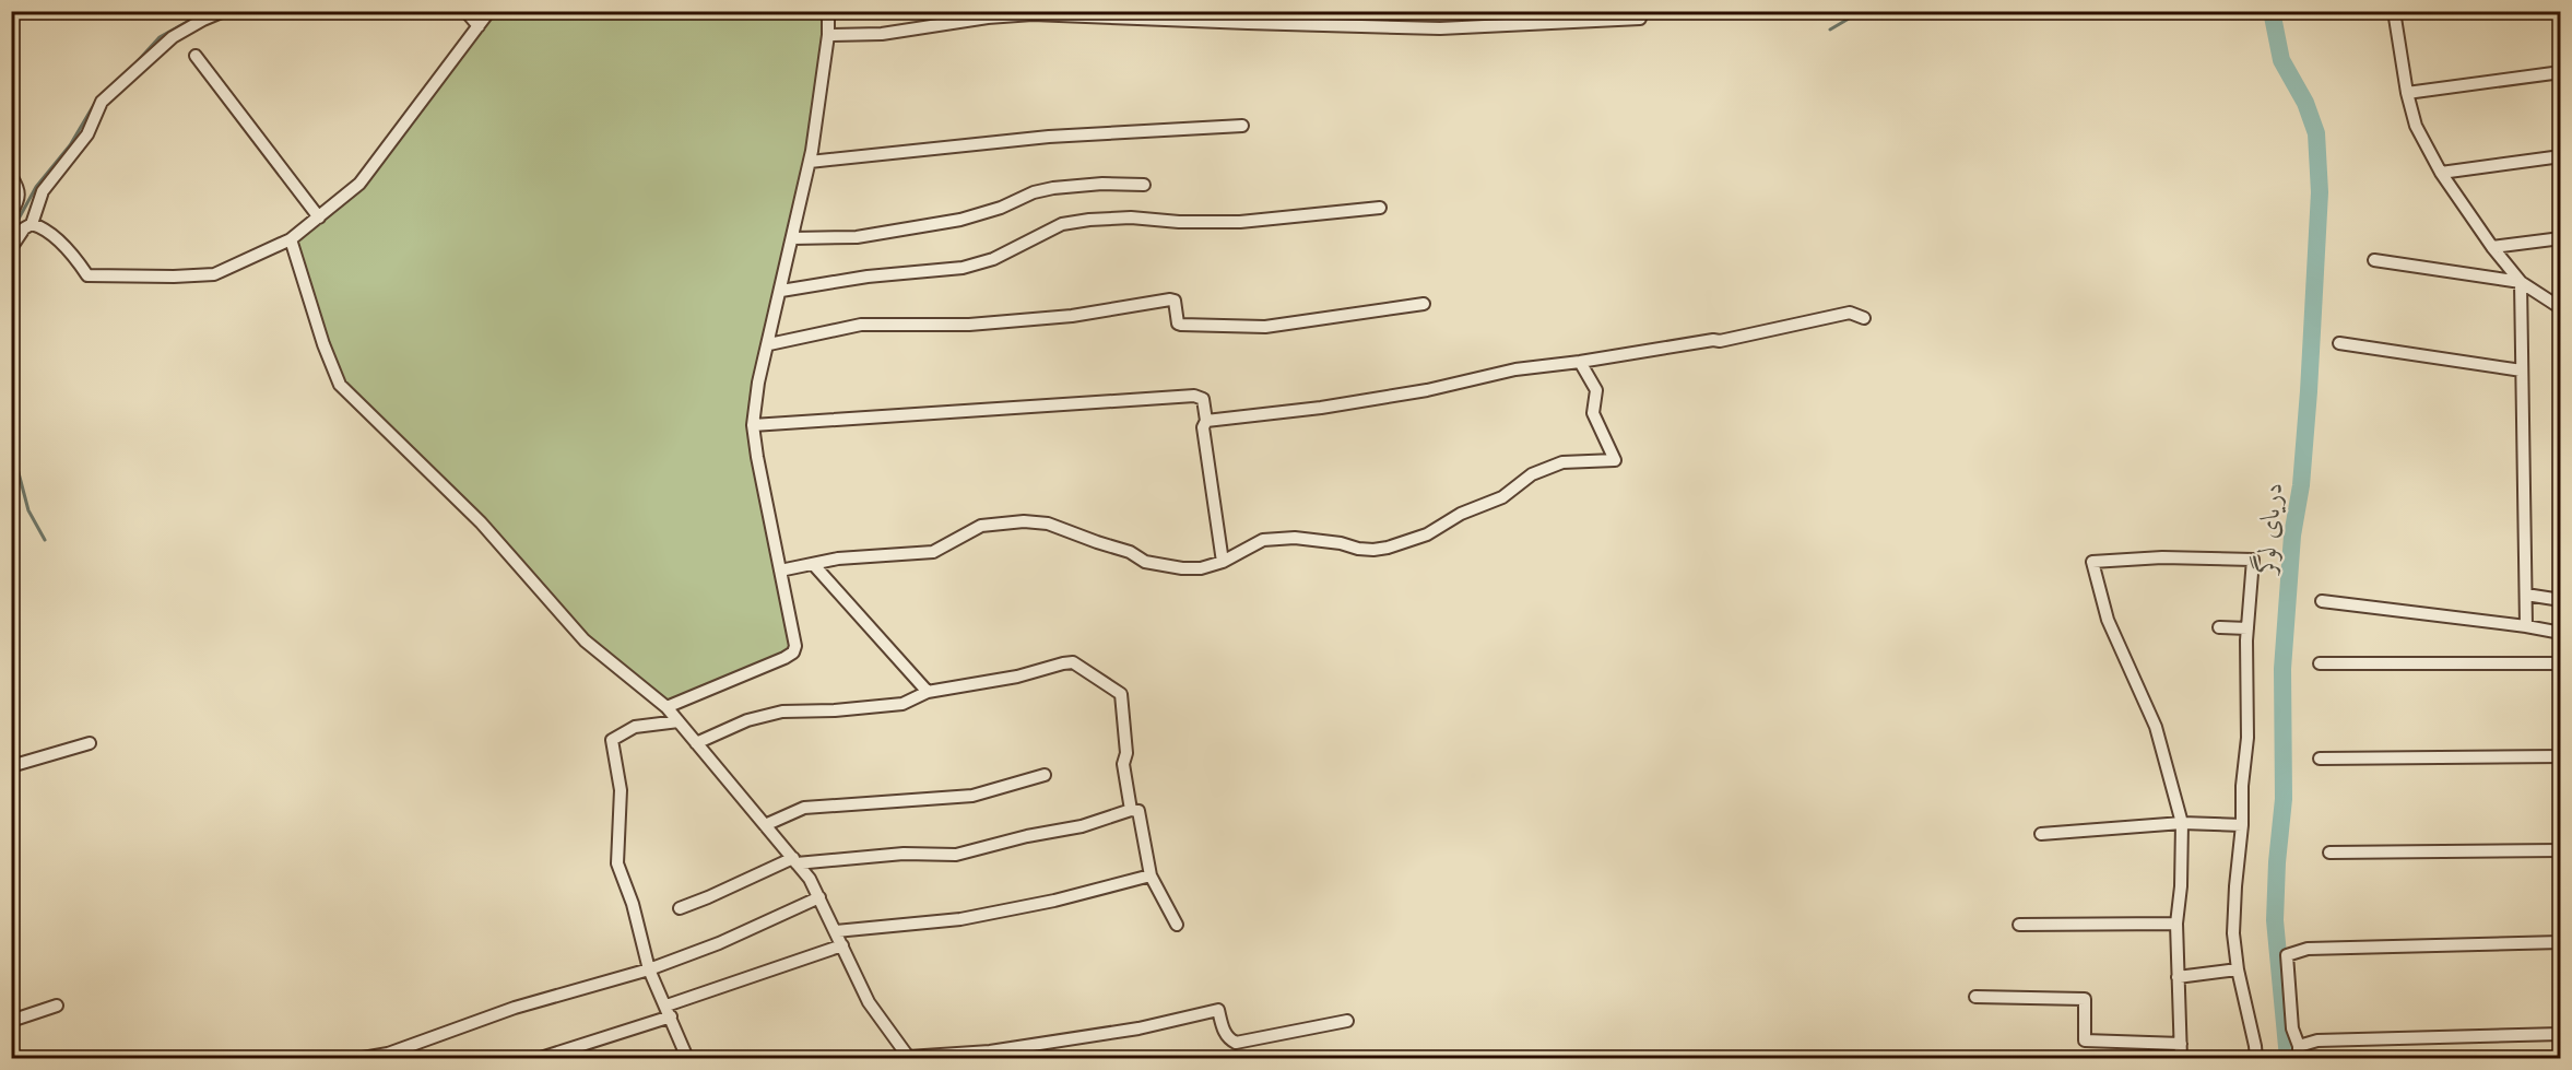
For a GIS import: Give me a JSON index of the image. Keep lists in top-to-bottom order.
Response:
{
  "water": ["دریای لوگر"]
}
